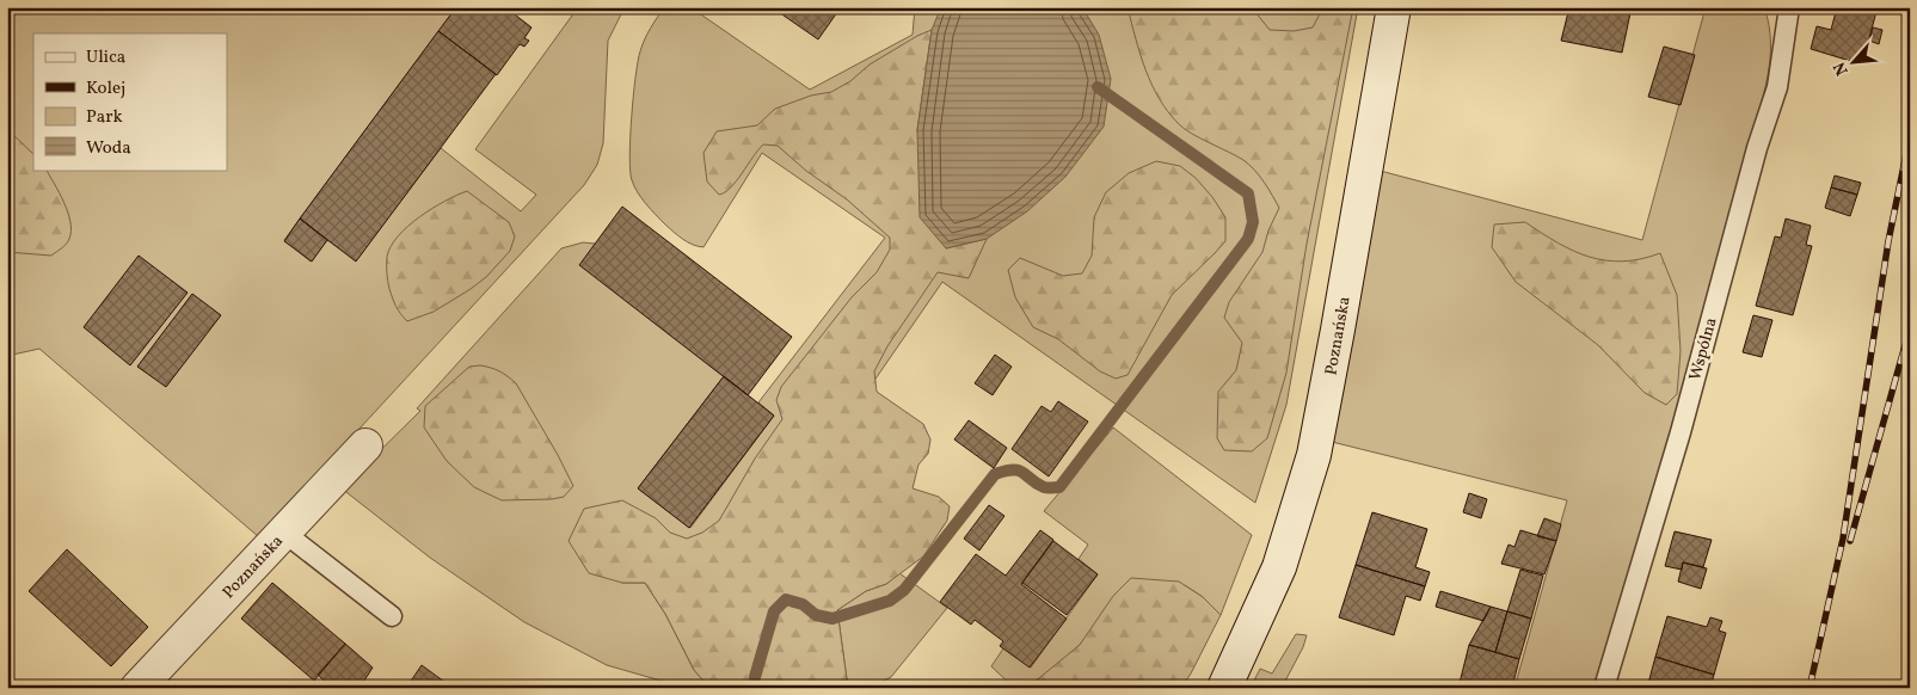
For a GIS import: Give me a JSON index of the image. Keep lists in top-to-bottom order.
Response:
{
  "streets": {
    "main road": ["Poznańska"],
    "lane": ["Wspólna"]
  },
  "legend": [
    "Ulica",
    "Kolej",
    "Park",
    "Woda"
  ],
  "north": "bottom left"
}
